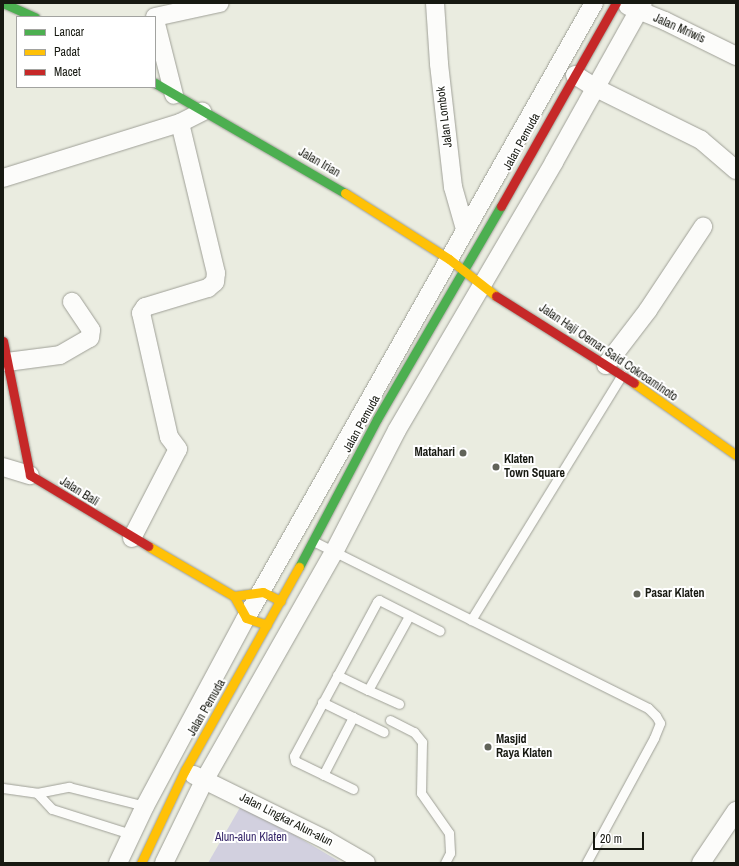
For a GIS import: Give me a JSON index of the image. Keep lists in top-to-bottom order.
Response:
{
  "streets": {
    "main road": [
      "Jalan Pemuda",
      "Jalan Irian",
      "Jalan Haji Oemar Said Cokroaminoto",
      "Jalan Bali"
    ],
    "street": ["Jalan Mriwis", "Jalan Lombok", "Jalan Lingkar Alun-alun"]
  },
  "crossings": [
    ["Jalan Pemuda", "Jalan Irian"],
    ["Jalan Pemuda", "Jalan Haji Oemar Said Cokroaminoto"],
    ["Jalan Pemuda", "Jalan Lingkar Alun-alun"],
    ["Jalan Irian", "Jalan Haji Oemar Said Cokroaminoto"]
  ],
  "parks": ["Alun-alun Klaten"],
  "places": [
    "Matahari",
    "Klaten Town Square",
    "Pasar Klaten",
    "Masjid Raya Klaten"
  ],
  "legend": ["Lancar", "Padat", "Macet"],
  "scale_bar": "20 m"
}
